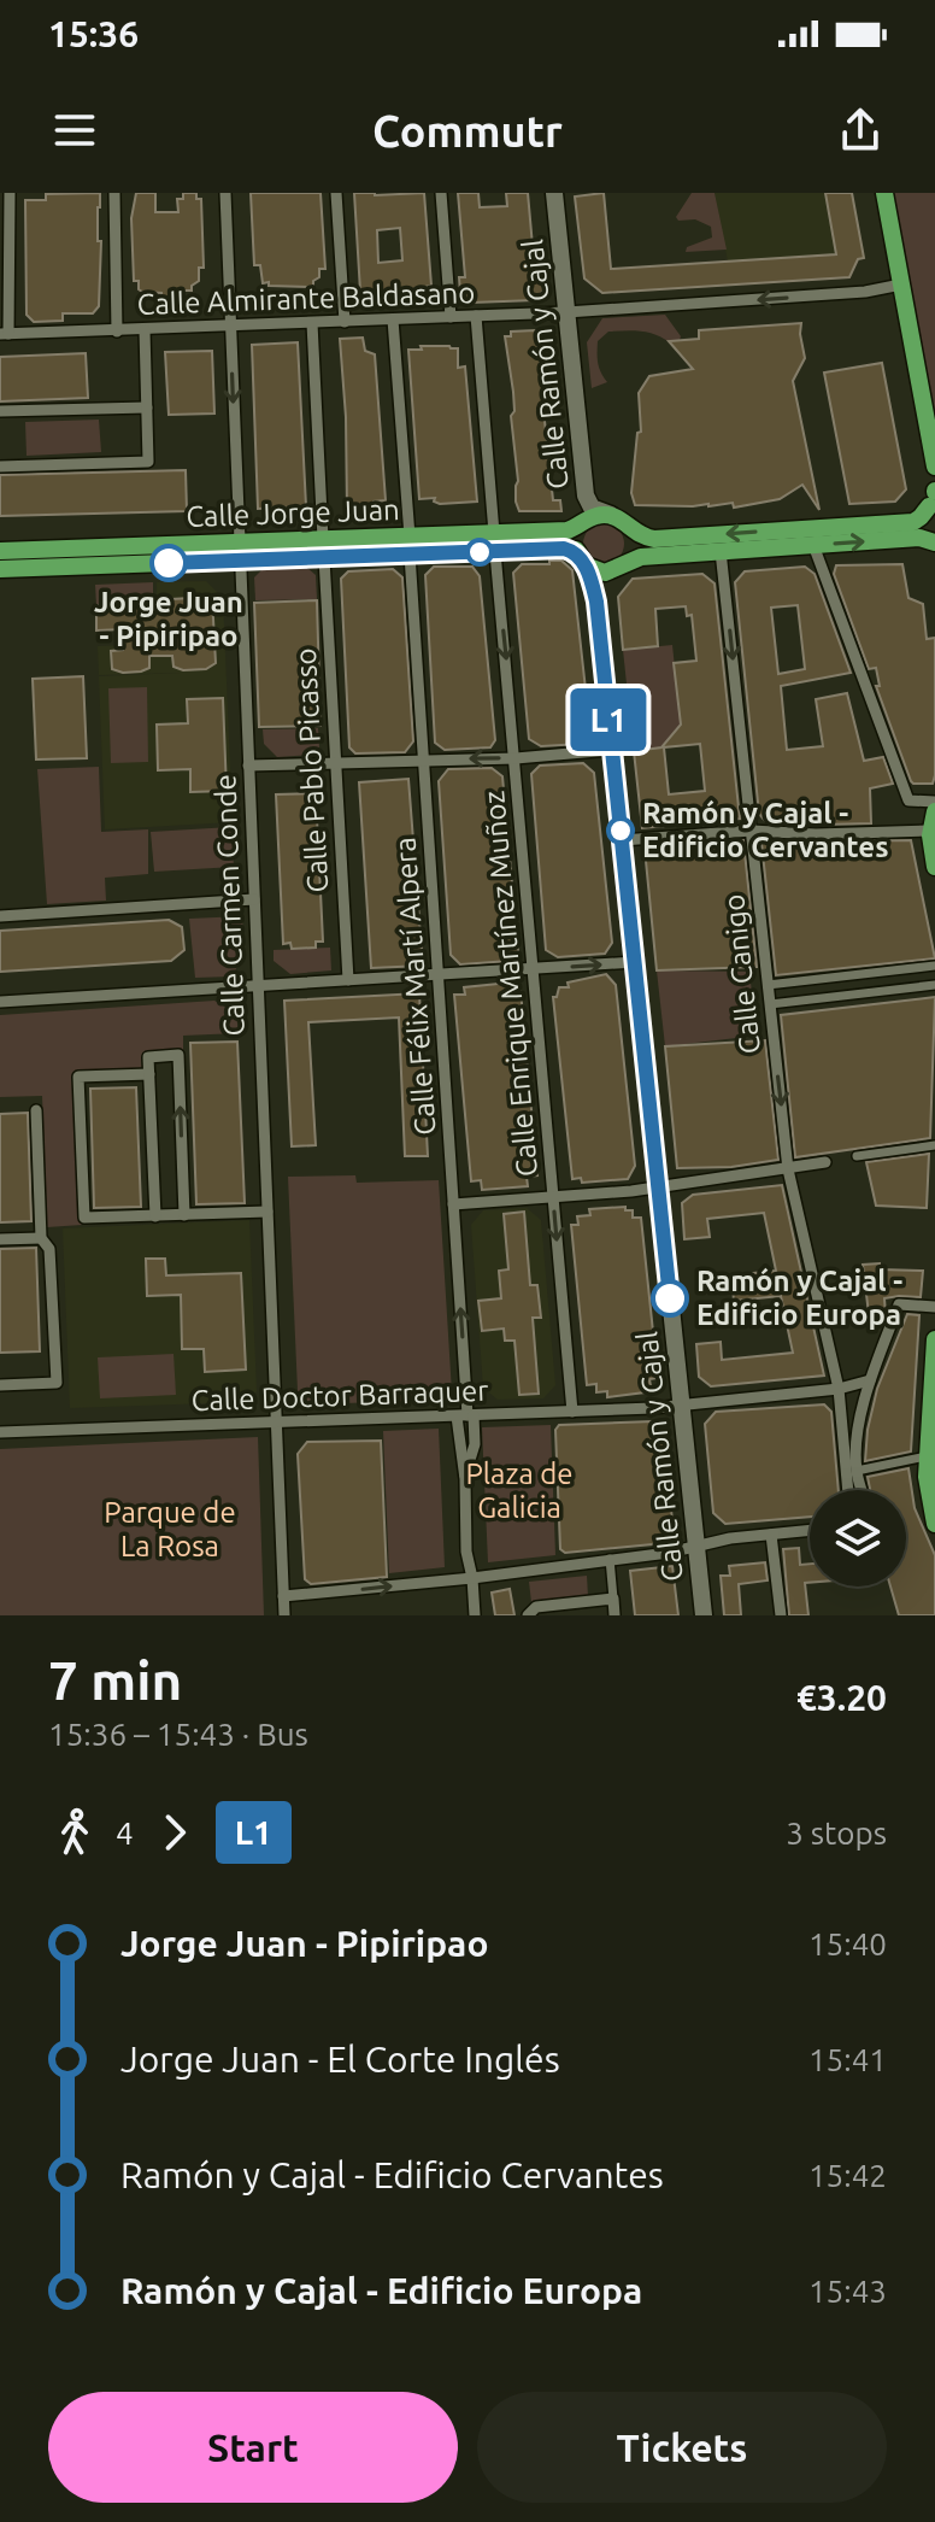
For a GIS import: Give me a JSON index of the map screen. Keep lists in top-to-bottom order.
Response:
{
  "streets": {
    "main road": ["Calle Ramón y Cajal", "Calle Jorge Juan"],
    "street": [
      "Calle Almirante Baldasano",
      "Calle Pablo Picasso",
      "Calle Carmen Conde",
      "Calle Canigo",
      "Calle Enrique Martínez Muñoz",
      "Calle Félix Martí Alpera",
      "Calle Doctor Barraquer"
    ]
  },
  "crossings": [
    ["Calle Almirante Baldasano", "Calle Ramón y Cajal"],
    ["Calle Almirante Baldasano", "Calle Pablo Picasso"],
    ["Calle Almirante Baldasano", "Calle Carmen Conde"],
    ["Calle Almirante Baldasano", "Calle Enrique Martínez Muñoz"],
    ["Calle Almirante Baldasano", "Calle Félix Martí Alpera"],
    ["Calle Ramón y Cajal", "Calle Jorge Juan"],
    ["Calle Ramón y Cajal", "Calle Doctor Barraquer"],
    ["Calle Jorge Juan", "Calle Pablo Picasso"],
    ["Calle Jorge Juan", "Calle Carmen Conde"],
    ["Calle Jorge Juan", "Calle Enrique Martínez Muñoz"],
    ["Calle Jorge Juan", "Calle Félix Martí Alpera"],
    ["Calle Carmen Conde", "Calle Doctor Barraquer"],
    ["Calle Canigo", "Calle Doctor Barraquer"],
    ["Calle Enrique Martínez Muñoz", "Calle Doctor Barraquer"],
    ["Calle Félix Martí Alpera", "Calle Doctor Barraquer"]
  ],
  "one_way": ["Calle Almirante Baldasano", "Calle Canigo", "Calle Enrique Martínez Muñoz"],
  "parks": ["Plaza de Galicia", "Parque de La Rosa"],
  "places": ["Jorge Juan - Pipiripao", "Ramón y Cajal - Edificio Cervantes", "Ramón y Cajal - Edificio Europa"],
  "lines": ["bus line L1"],
  "page": {
    "status": "15:36",
    "header": "Commutr",
    "on_map": "L1",
    "heading": ["7 min", "15:36 – 15:43 · Bus", "€3.20"],
    "legs": ["4", "L1", "3 stops"],
    "list": [
      {
        "name": "Jorge Juan - Pipiripao",
        "value": "15:40"
      },
      {
        "name": "Jorge Juan - El Corte Inglés",
        "value": "15:41"
      },
      {
        "name": "Ramón y Cajal - Edificio Cervantes",
        "value": "15:42"
      },
      {
        "name": "Ramón y Cajal - Edificio Europa",
        "value": "15:43"
      }
    ],
    "buttons": ["Start", "Tickets"]
  }
}
